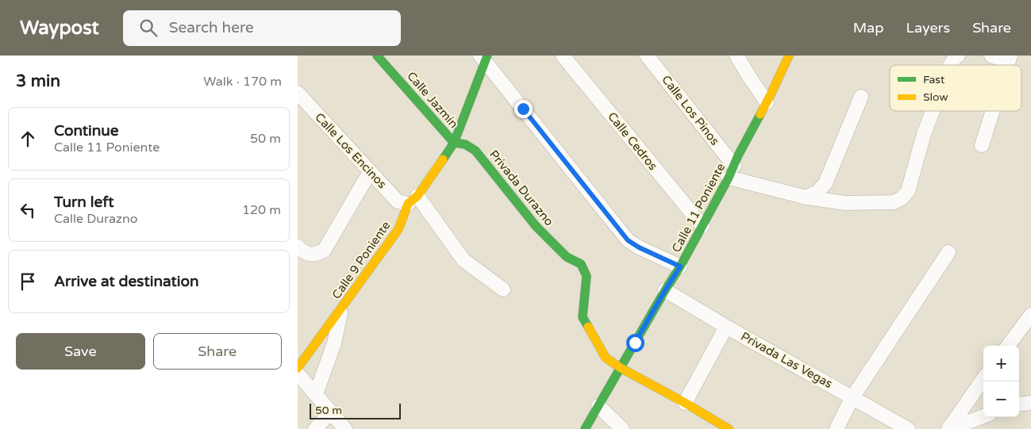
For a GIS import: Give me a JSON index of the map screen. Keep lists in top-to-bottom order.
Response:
{
  "streets": {
    "street": [
      "Calle Jazmín",
      "Calle Los Pinos",
      "Calle Cedros",
      "Calle Los Encinos",
      "Privada Durazno",
      "Calle 11 Poniente",
      "Calle 9 Poniente",
      "Privada Las Vegas"
    ]
  },
  "crossings": [
    ["Calle Jazmín", "Privada Durazno"],
    ["Calle Jazmín", "Calle 9 Poniente"],
    ["Calle Los Pinos", "Calle 11 Poniente"],
    ["Calle Cedros", "Calle 11 Poniente"],
    ["Calle Los Encinos", "Calle 9 Poniente"],
    ["Privada Durazno", "Calle 11 Poniente"],
    ["Privada Durazno", "Calle 9 Poniente"],
    ["Calle 11 Poniente", "Privada Las Vegas"]
  ],
  "legend": ["Fast", "Slow"],
  "scale_bar": "50 m",
  "page": {
    "header": "Waypost",
    "search": "Search here",
    "nav": ["Map", "Layers", "Share"],
    "heading": ["3 min", "Walk · 170 m"],
    "list": [
      ["Continue", "Calle 11 Poniente", "50 m"],
      ["Turn left", "Calle Durazno", "120 m"],
      "Arrive at destination"
    ],
    "buttons": ["Save", "Share"],
    "map_buttons": ["+", "−"],
    "scale": "50 m"
  }
}
